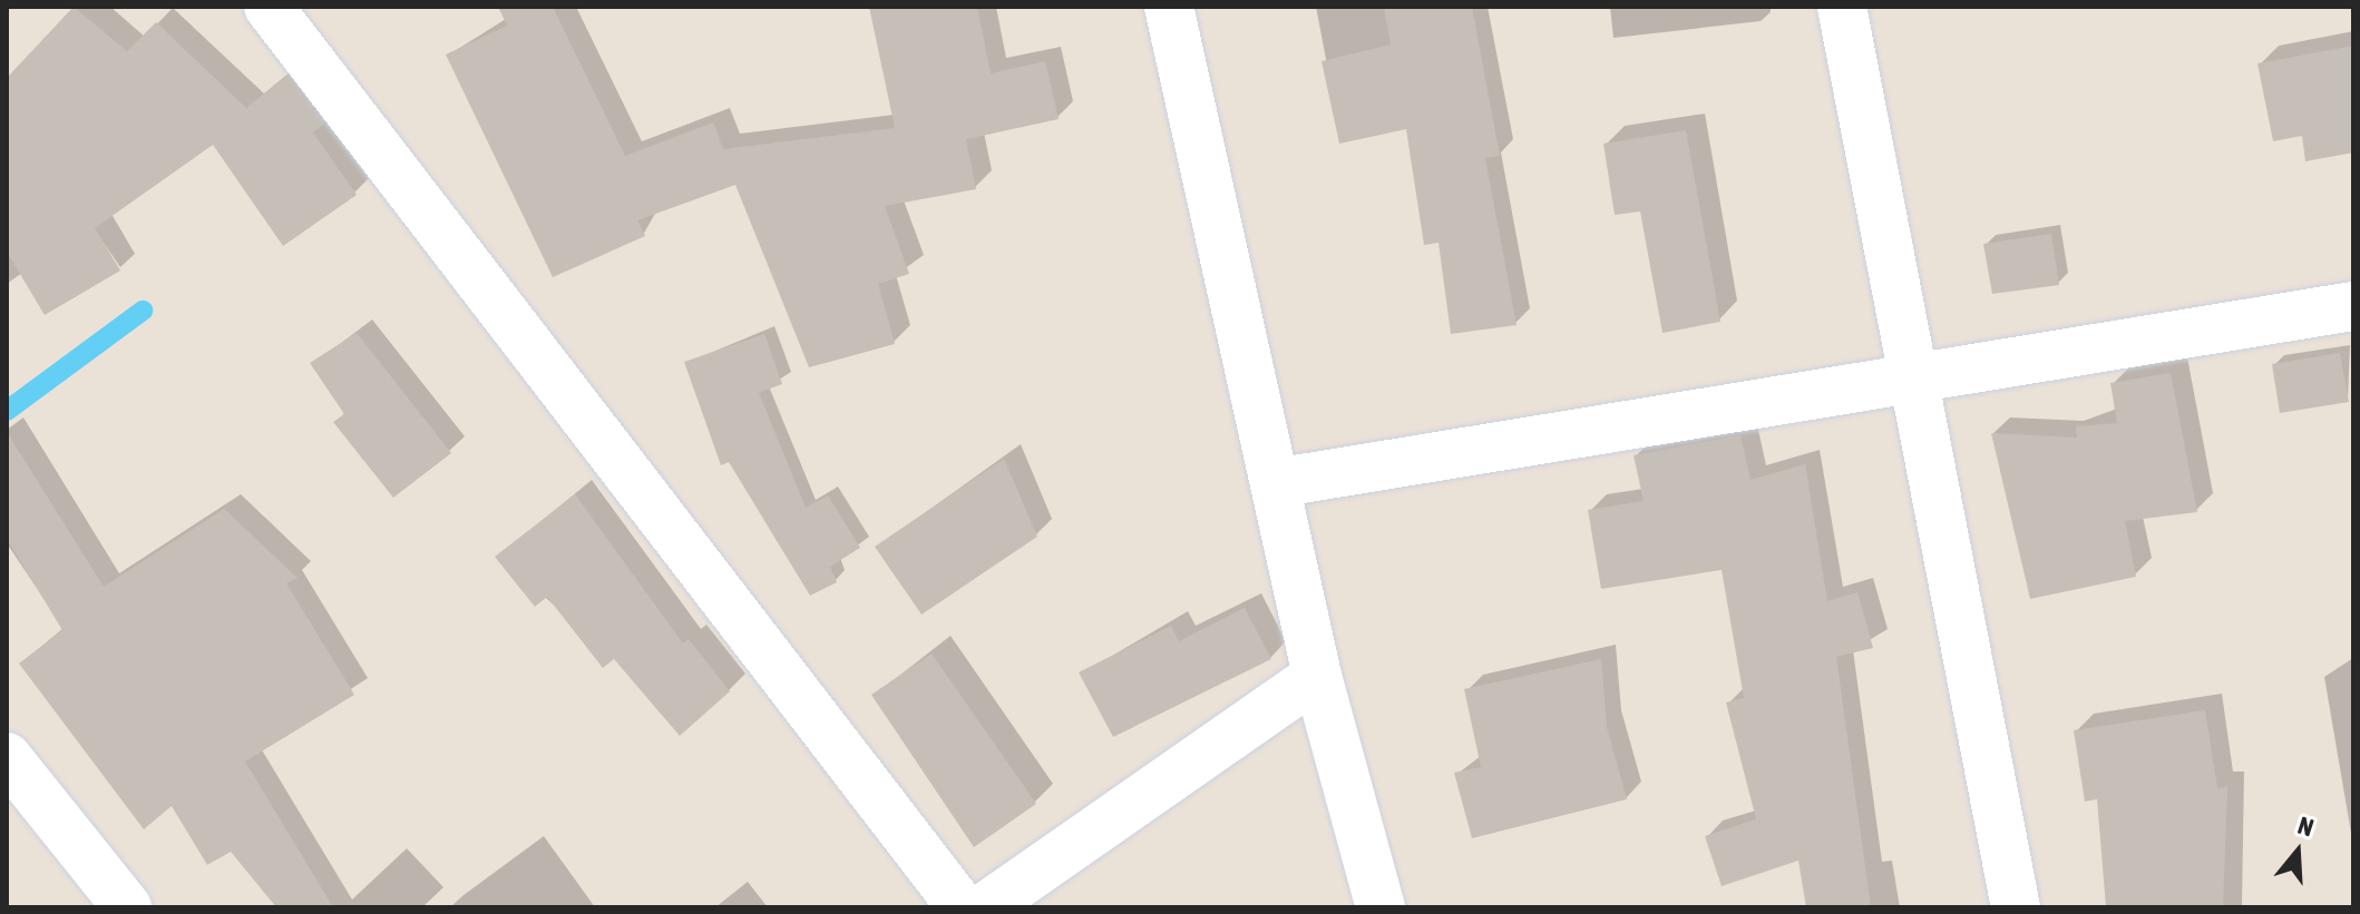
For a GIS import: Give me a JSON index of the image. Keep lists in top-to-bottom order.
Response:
{
  "north": "top"
}
